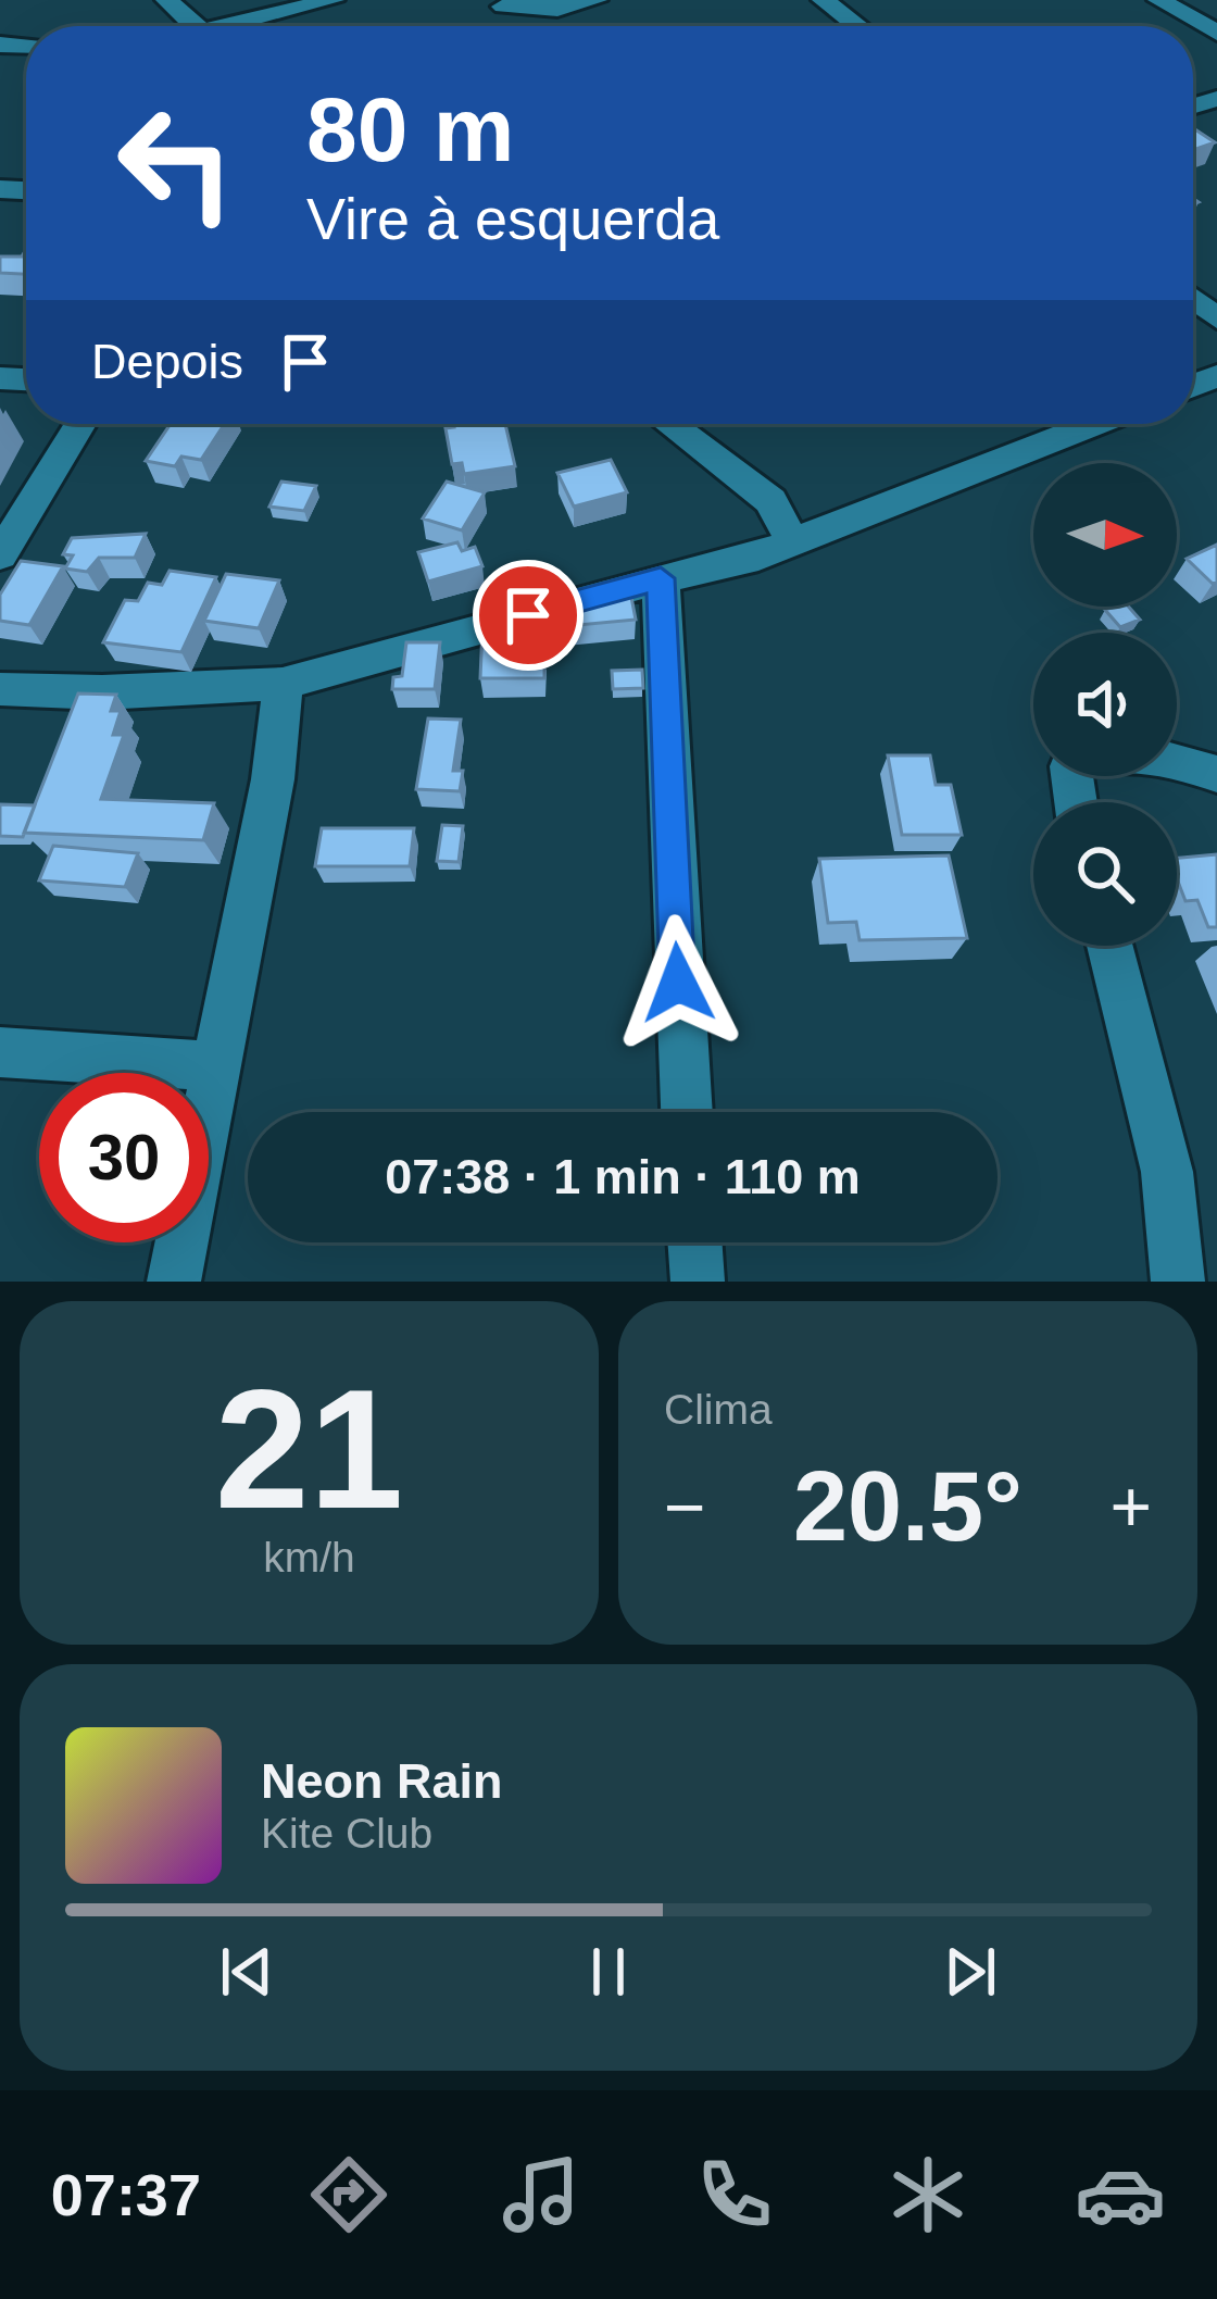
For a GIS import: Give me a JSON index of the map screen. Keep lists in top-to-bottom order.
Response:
{
  "north": "right",
  "page": {
    "turn": ["80 m", "Vire à esquerda"],
    "then": "Depois",
    "limit": "30",
    "trip": "07:38 · 1 min · 110 m",
    "tile": [
      ["21", "km/h"],
      "Clima"
    ],
    "heat": ["−", "20.5°", "+"],
    "song": ["Neon Rain", "Kite Club"],
    "tabs": "07:37"
  }
}
